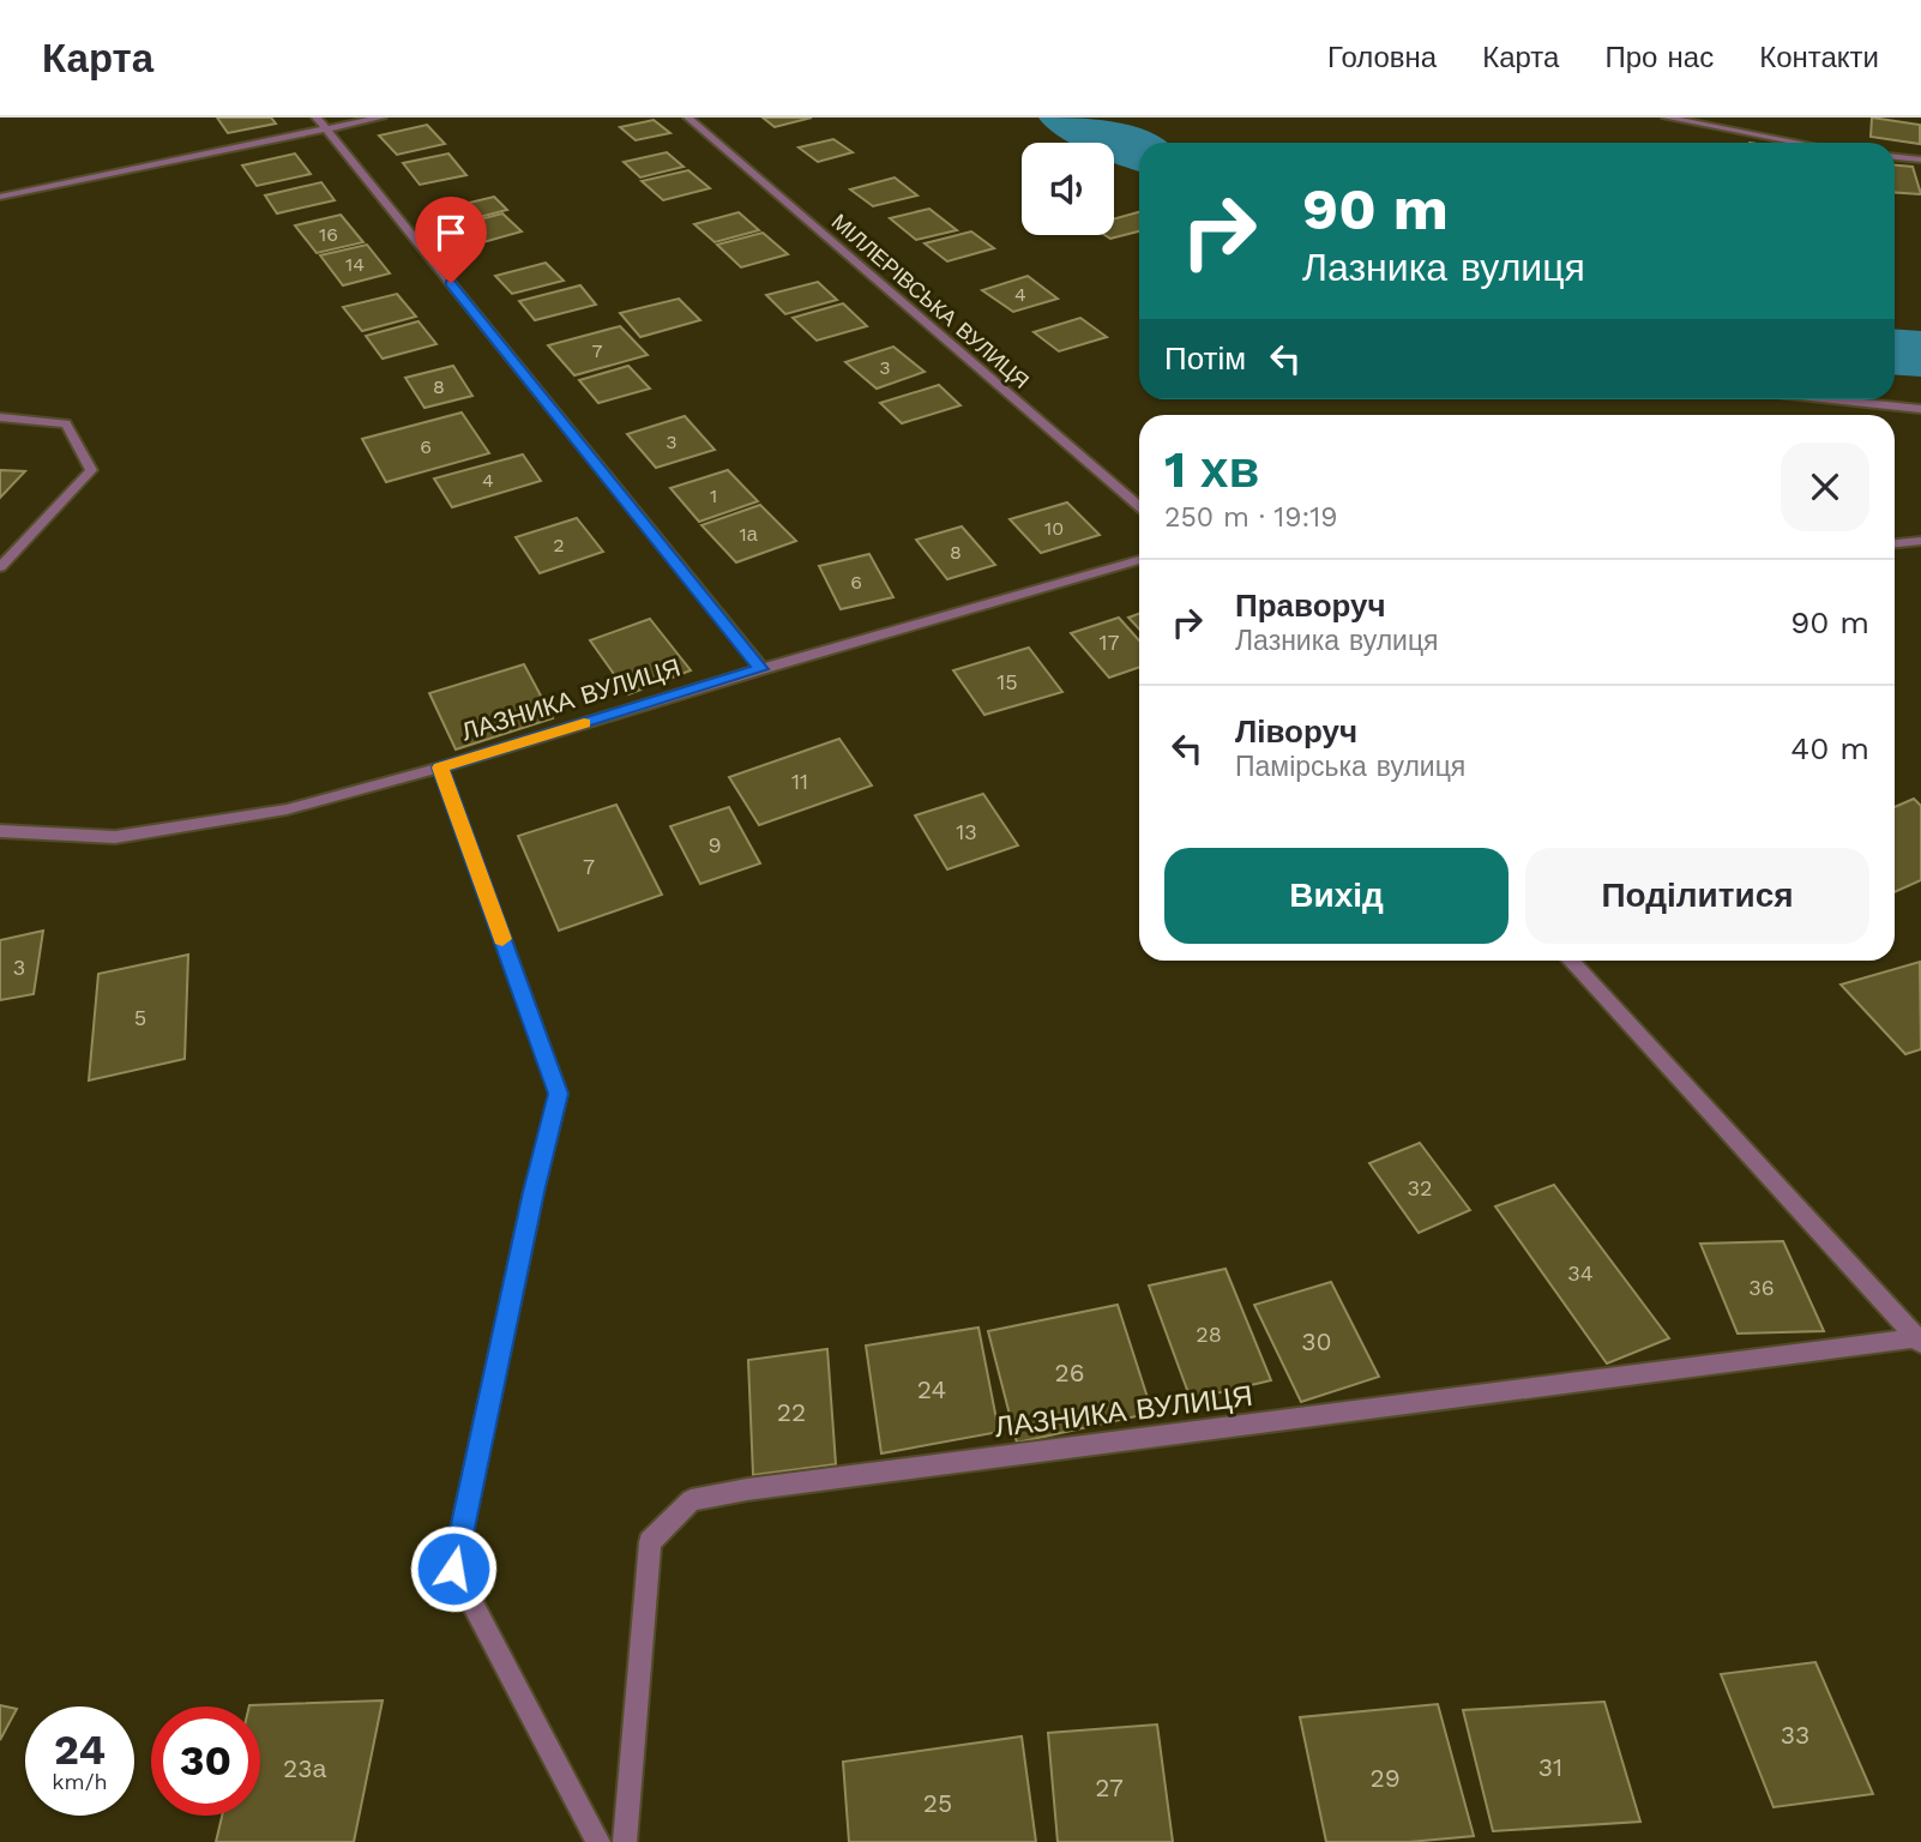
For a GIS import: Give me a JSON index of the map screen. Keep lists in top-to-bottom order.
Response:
{
  "streets": {
    "street": ["МІЛЛЕРІВСЬКА ВУЛИЦЯ", "ЛАЗНИКА ВУЛИЦЯ"]
  },
  "house_numbers": [
    "16",
    "14",
    "4",
    "7",
    "3",
    "8",
    "3",
    "6",
    "4",
    "1",
    "10",
    "1а",
    "2",
    "8",
    "6",
    "17",
    "15",
    "11",
    "13",
    "9",
    "7",
    "3",
    "5",
    "32",
    "34",
    "36",
    "28",
    "30",
    "26",
    "24",
    "22",
    "33",
    "31",
    "23а",
    "29",
    "27",
    "25"
  ],
  "page": {
    "header": "Карта",
    "nav": [
      "Головна",
      "Карта",
      "Про нас",
      "Контакти"
    ],
    "turn": ["90 m", "Лазника вулиця"],
    "then": "Потім",
    "heading": ["1 хв", "250 m · 19:19"],
    "list": [
      {
        "name": "Праворуч",
        "note": "Лазника вулиця",
        "value": "90 m"
      },
      {
        "name": "Ліворуч",
        "note": "Памірська вулиця",
        "value": "40 m"
      }
    ],
    "buttons": ["Вихід", "Поділитися"],
    "speed": "24 km/h",
    "limit": "30"
  }
}
